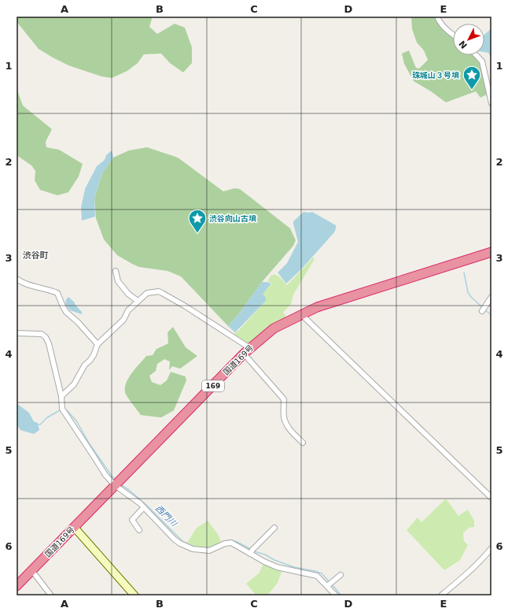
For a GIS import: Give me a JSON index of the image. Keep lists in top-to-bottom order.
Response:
{
  "streets": {
    "highway": ["国道169号", "169"]
  },
  "districts": ["渋谷町"],
  "water": ["西門川"],
  "places": {
    "place": ["珠城山３号墳", "渋谷向山古墳"]
  },
  "north": "bottom left",
  "grid": {
    "columns": [
      "A",
      "B",
      "C",
      "D",
      "E"
    ],
    "rows": [
      "1",
      "2",
      "3",
      "4",
      "5",
      "6"
    ]
  }
}
